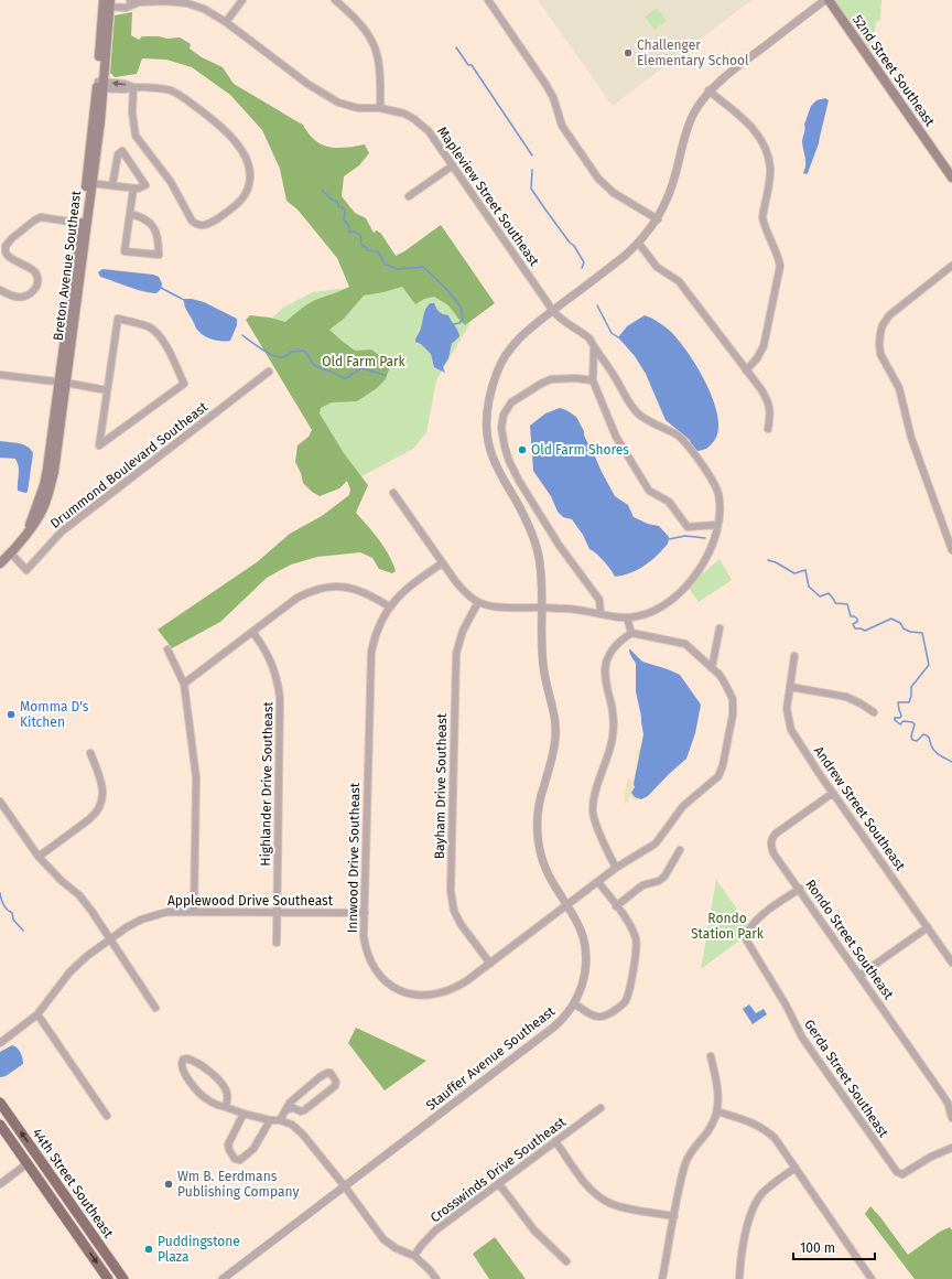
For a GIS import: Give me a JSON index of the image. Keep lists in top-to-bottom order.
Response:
{
  "streets": {
    "main road": ["52nd Street Southeast", "Breton Avenue Southeast", "44th Street Southeast"],
    "street": [
      "Mapleview Street Southeast",
      "Drummond Boulevard Southeast",
      "Highlander Drive Southeast",
      "Bayham Drive Southeast",
      "Andrew Street Southeast",
      "Innwood Drive Southeast",
      "Applewood Drive Southeast",
      "Rondo Street Southeast",
      "Stauffer Avenue Southeast",
      "Gerda Street Southeast",
      "Crosswinds Drive Southeast"
    ]
  },
  "crossings": [
    ["52nd Street Southeast", "Stauffer Avenue Southeast"],
    ["Mapleview Street Southeast", "Breton Avenue Southeast"],
    ["Mapleview Street Southeast", "Bayham Drive Southeast"],
    ["Mapleview Street Southeast", "Stauffer Avenue Southeast"],
    ["Breton Avenue Southeast", "Drummond Boulevard Southeast"],
    ["Highlander Drive Southeast", "Applewood Drive Southeast"],
    ["Bayham Drive Southeast", "Innwood Drive Southeast"],
    ["Andrew Street Southeast", "Rondo Street Southeast"],
    ["Innwood Drive Southeast", "Applewood Drive Southeast"],
    ["Innwood Drive Southeast", "Stauffer Avenue Southeast"],
    ["Rondo Street Southeast", "Gerda Street Southeast"]
  ],
  "parks": ["Old Farm Park", "Rondo Station Park"],
  "places": [
    "Challenger Elementary School",
    "Old Farm Shores",
    "Momma D's Kitchen",
    "Wm B. Eerdmans Publishing Company",
    "Puddingstone Plaza"
  ],
  "scale_bar": "100 m"
}
